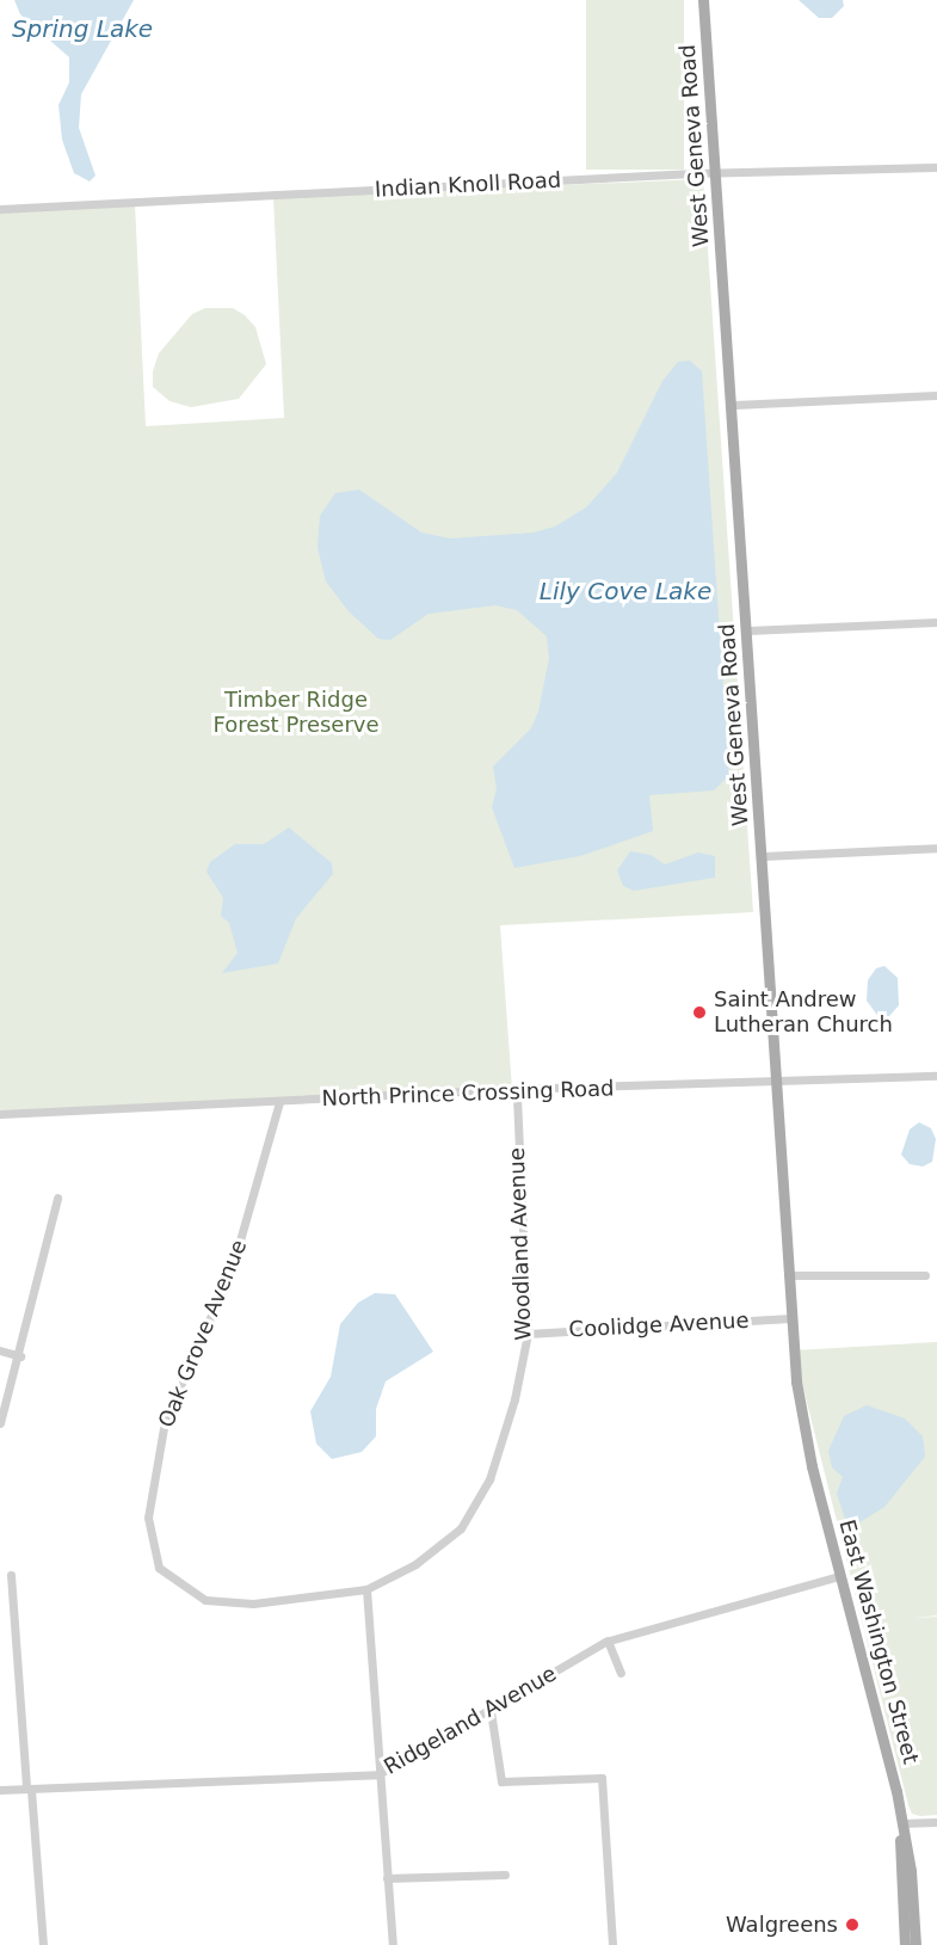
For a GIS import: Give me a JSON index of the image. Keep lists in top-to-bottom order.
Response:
{
  "streets": {
    "main road": ["West Geneva Road", "East Washington Street"],
    "street": [
      "Indian Knoll Road",
      "North Prince Crossing Road",
      "Woodland Avenue",
      "Coolidge Avenue",
      "Oak Grove Avenue",
      "Ridgeland Avenue"
    ]
  },
  "crossings": [
    ["West Geneva Road", "Indian Knoll Road"],
    ["West Geneva Road", "North Prince Crossing Road"],
    ["West Geneva Road", "Coolidge Avenue"],
    ["West Geneva Road", "East Washington Street"],
    ["North Prince Crossing Road", "Woodland Avenue"],
    ["North Prince Crossing Road", "Oak Grove Avenue"],
    ["Woodland Avenue", "Coolidge Avenue"],
    ["Woodland Avenue", "Oak Grove Avenue"],
    ["Coolidge Avenue", "East Washington Street"],
    ["East Washington Street", "Ridgeland Avenue"]
  ],
  "water": ["Spring Lake", "Lily Cove Lake"],
  "parks": ["Timber Ridge Forest Preserve"],
  "places": ["Saint Andrew Lutheran Church", "Walgreens"]
}
